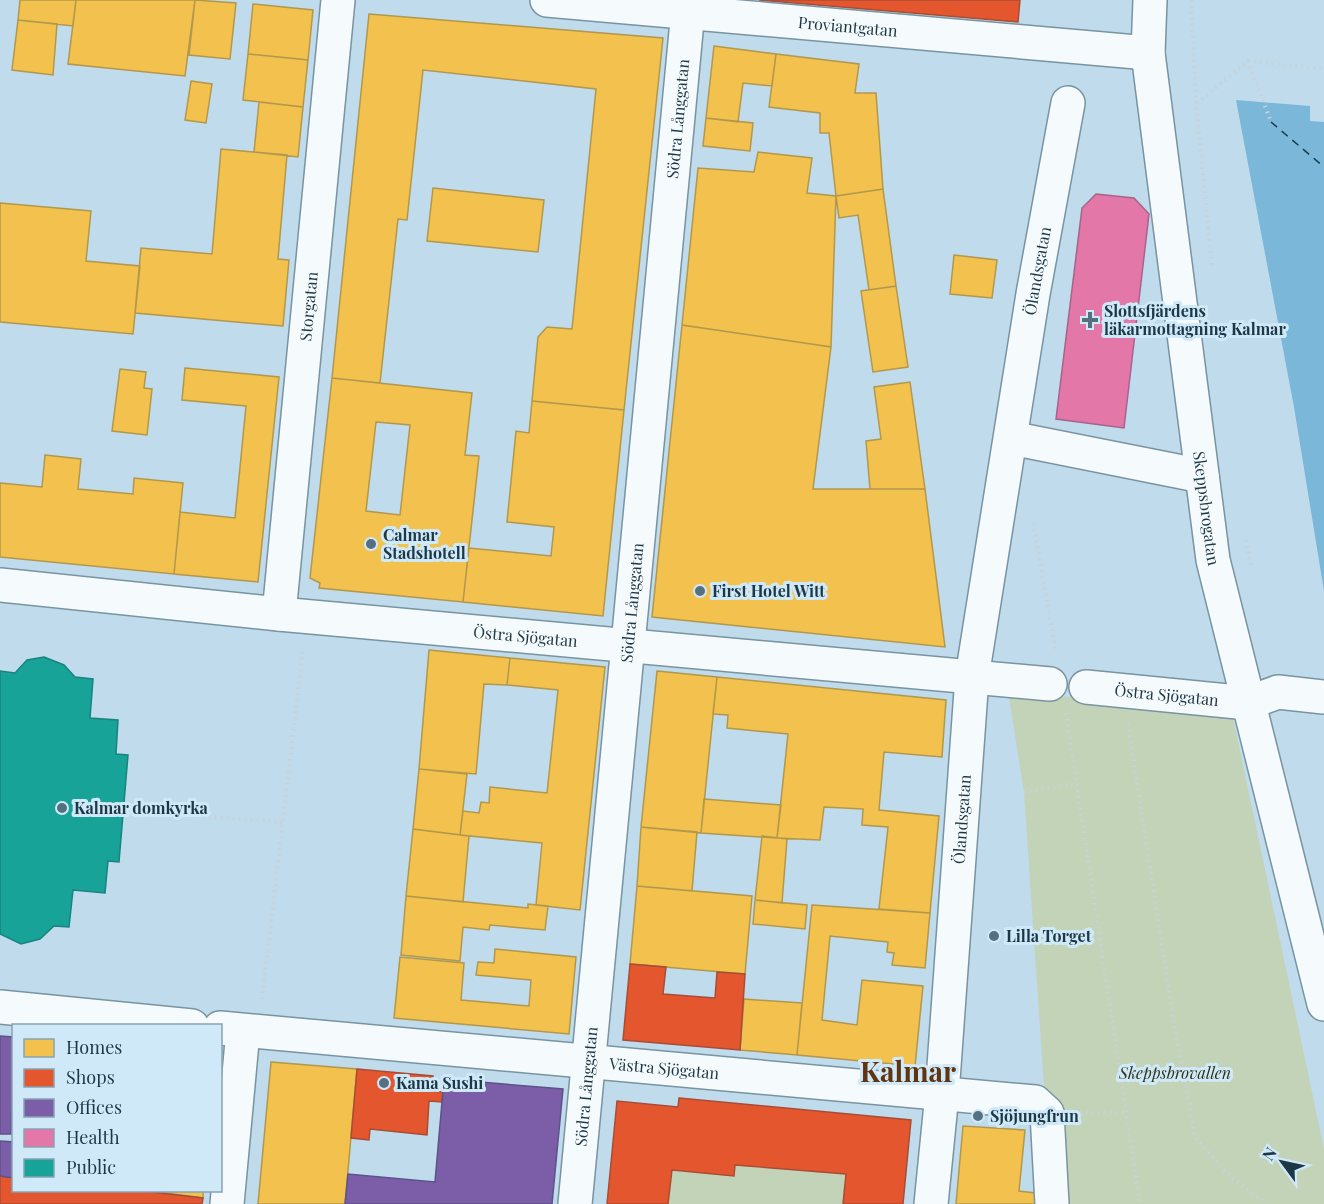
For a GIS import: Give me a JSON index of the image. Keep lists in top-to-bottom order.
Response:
{
  "streets": {
    "street": [
      "Proviantgatan",
      "Södra Långgatan",
      "Ölandsgatan",
      "Storgatan",
      "Skeppsbrogatan",
      "Östra Sjögatan",
      "Västra Sjögatan"
    ]
  },
  "crossings": [
    ["Proviantgatan", "Södra Långgatan"],
    ["Proviantgatan", "Skeppsbrogatan"],
    ["Södra Långgatan", "Östra Sjögatan"],
    ["Södra Långgatan", "Västra Sjögatan"],
    ["Ölandsgatan", "Östra Sjögatan"],
    ["Ölandsgatan", "Västra Sjögatan"],
    ["Storgatan", "Östra Sjögatan"],
    ["Skeppsbrogatan", "Östra Sjögatan"]
  ],
  "districts": ["Kalmar"],
  "parks": ["Skeppsbrovallen"],
  "places": {
    "health": ["Slottsfjärdens läkarmottagning Kalmar"],
    "other": [
      "Calmar Stadshotell",
      "First Hotel Witt",
      "Kalmar domkyrka",
      "Lilla Torget",
      "Kama Sushi",
      "Sjöjungfrun"
    ]
  },
  "legend": [
    "Homes",
    "Shops",
    "Offices",
    "Health",
    "Public"
  ],
  "north": "top left"
}
